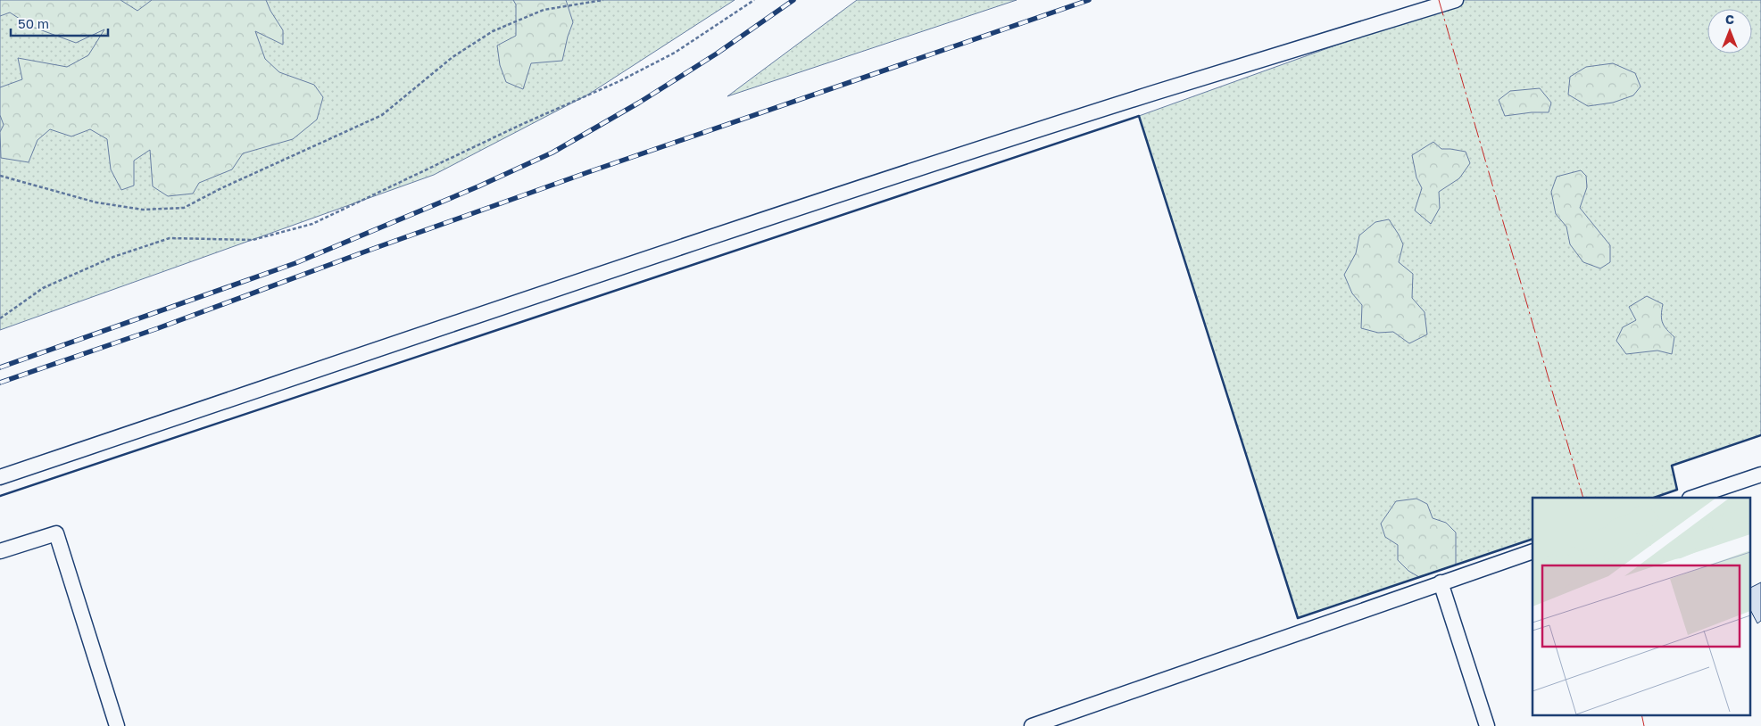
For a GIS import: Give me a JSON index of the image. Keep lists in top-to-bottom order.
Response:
{
  "scale_bar": "50 m",
  "north": "top"
}
